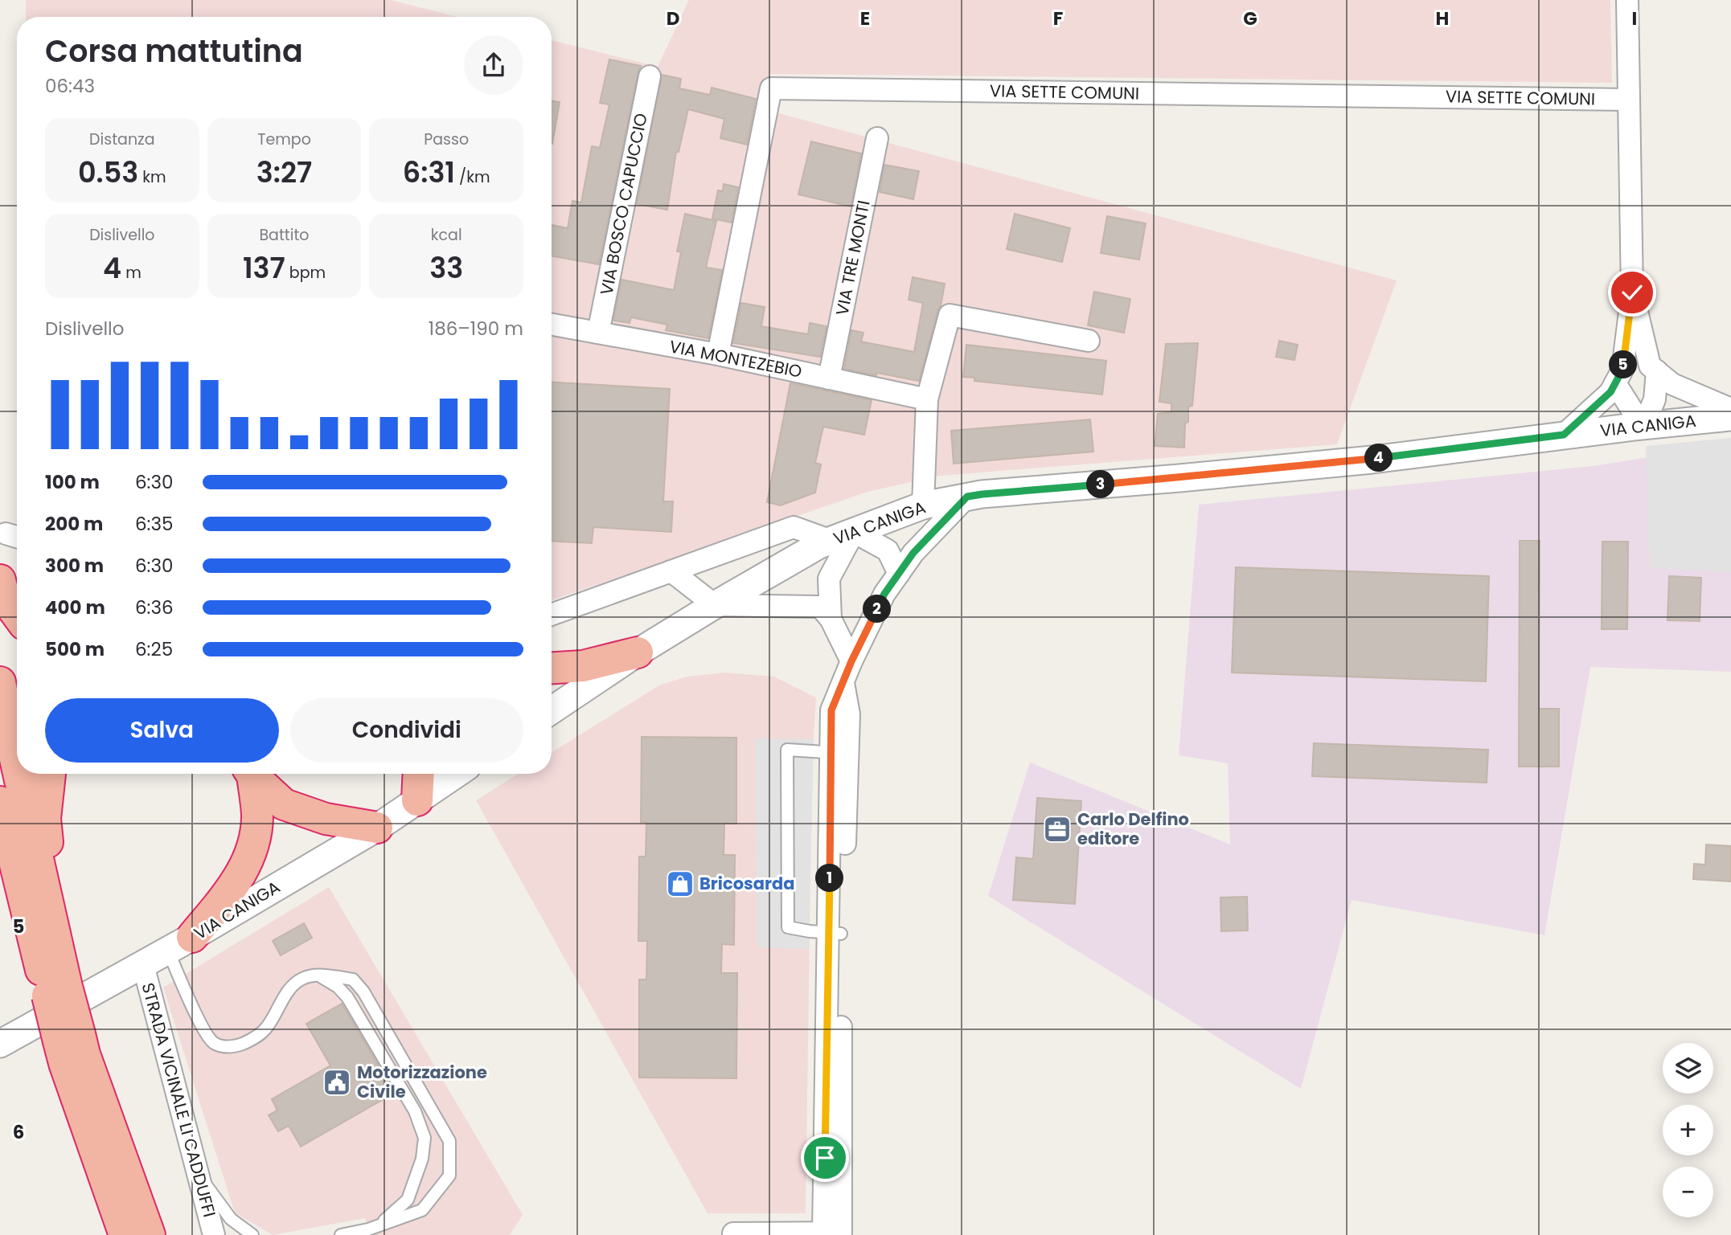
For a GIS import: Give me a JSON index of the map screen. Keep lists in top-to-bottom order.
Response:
{
  "streets": {
    "street": [
      "VIA SETTE COMUNI",
      "VIA BOSCO CAPUCCIO",
      "VIA TRE MONTI",
      "VIA MONTEZEBIO",
      "VIA CANIGA",
      "STRADA VICINALE LI CADDUFFI"
    ]
  },
  "crossings": [
    ["VIA SETTE COMUNI", "VIA MONTEZEBIO"],
    ["VIA BOSCO CAPUCCIO", "VIA MONTEZEBIO"],
    ["VIA TRE MONTI", "VIA MONTEZEBIO"],
    ["VIA CANIGA", "STRADA VICINALE LI CADDUFFI"]
  ],
  "places": {
    "office": ["Carlo Delfino editore"],
    "shop": ["Bricosarda"],
    "public building": ["Motorizzazione Civile"]
  },
  "page": {
    "heading": ["Corsa mattutina", "06:43"],
    "stats": [
      ["Distanza", "0.53 km"],
      ["Tempo", "3:27"],
      ["Passo", "6:31 /km"],
      ["Dislivello", "4 m"],
      ["Battito", "137 bpm"],
      ["kcal", "33"]
    ],
    "chart": ["Dislivello", "186–190 m"],
    "pins": [
      "5",
      "4",
      "3",
      "2",
      "1"
    ],
    "list": [
      {
        "name": "100 m",
        "note": "6:30"
      },
      {
        "name": "200 m",
        "note": "6:35"
      },
      {
        "name": "300 m",
        "note": "6:30"
      },
      {
        "name": "400 m",
        "note": "6:36"
      },
      {
        "name": "500 m",
        "note": "6:25"
      }
    ],
    "buttons": ["Salva", "Condividi"],
    "map_buttons": ["+", "−"]
  },
  "grid": {
    "columns": [
      "D",
      "E",
      "F",
      "G",
      "H",
      "I"
    ],
    "rows": ["5", "6"]
  }
}
